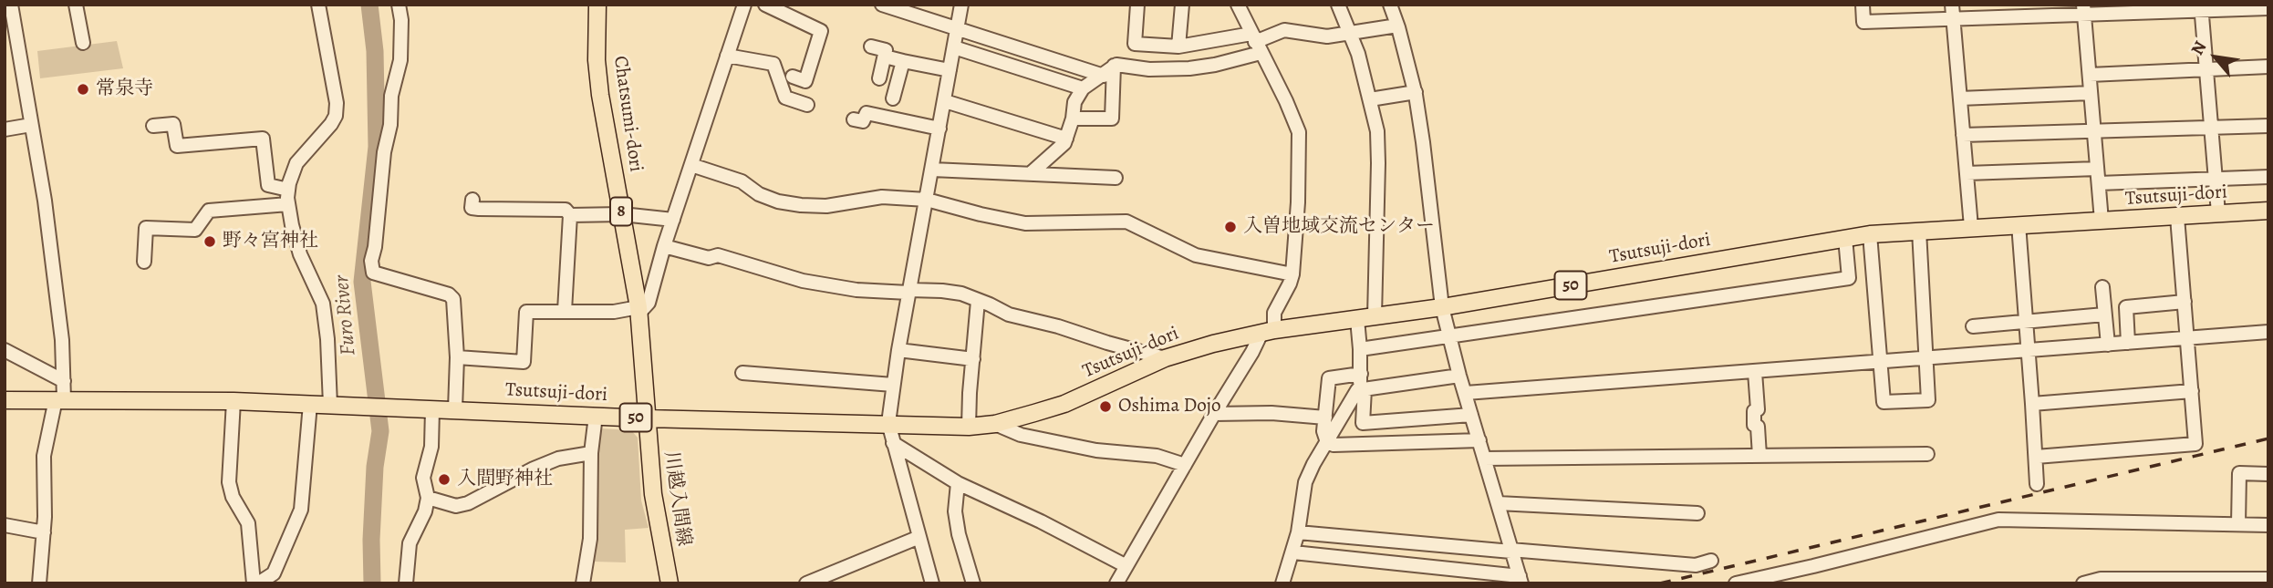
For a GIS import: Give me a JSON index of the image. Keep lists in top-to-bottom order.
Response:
{
  "streets": {
    "main road": [
      "Chatsumi-dori",
      "Tsutsuji-dori",
      "8",
      "50",
      "川越入間線"
    ]
  },
  "crossings": [
    ["Chatsumi-dori", "Tsutsuji-dori"],
    ["Chatsumi-dori", "川越入間線"],
    ["Tsutsuji-dori", "川越入間線"]
  ],
  "water": ["Furo River"],
  "places": [
    "常泉寺",
    "入曽地域交流センター",
    "野々宮神社",
    "Oshima Dojo",
    "入間野神社"
  ],
  "north": "top left"
}
